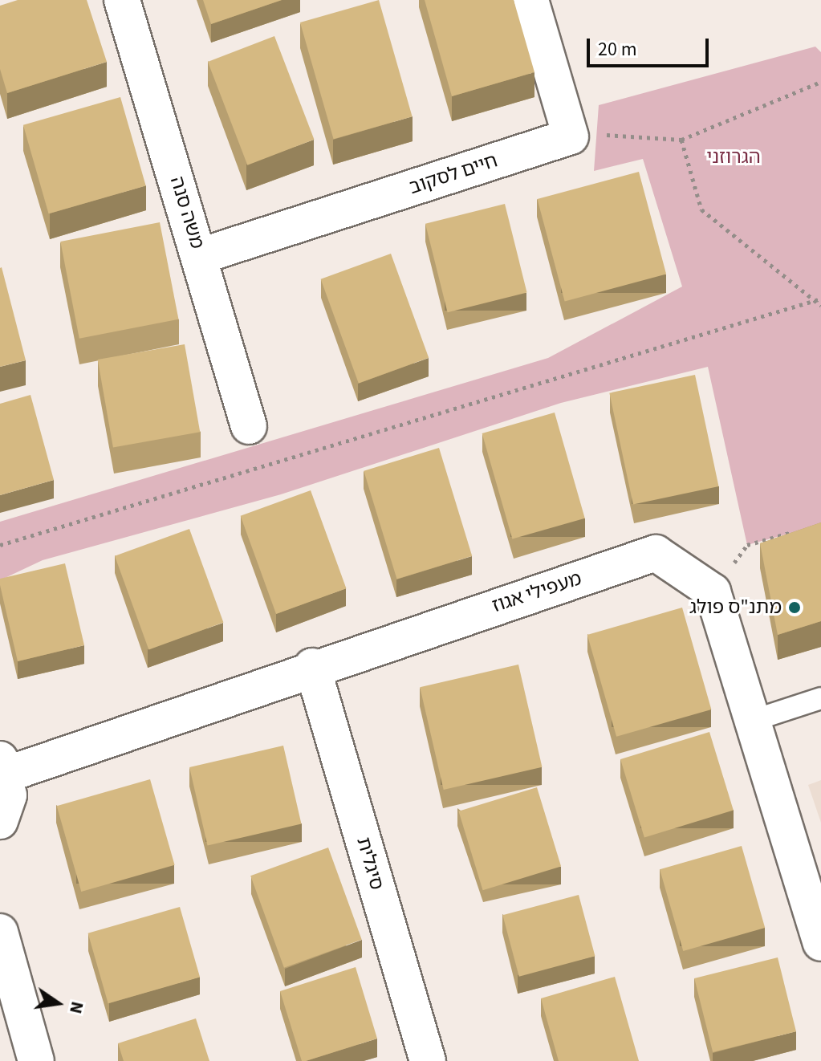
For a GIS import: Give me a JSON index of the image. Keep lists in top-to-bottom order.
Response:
{
  "streets": {
    "street": [
      "חיים לסקוב",
      "משה סנה",
      "מעפילי אגוז",
      "סיגלית"
    ]
  },
  "crossings": [
    ["חיים לסקוב", "משה סנה"],
    ["מעפילי אגוז", "סיגלית"]
  ],
  "parks": ["הגרוזני"],
  "places": ["מתנ\"ס פולג"],
  "scale_bar": "20 m",
  "north": "right"
}
